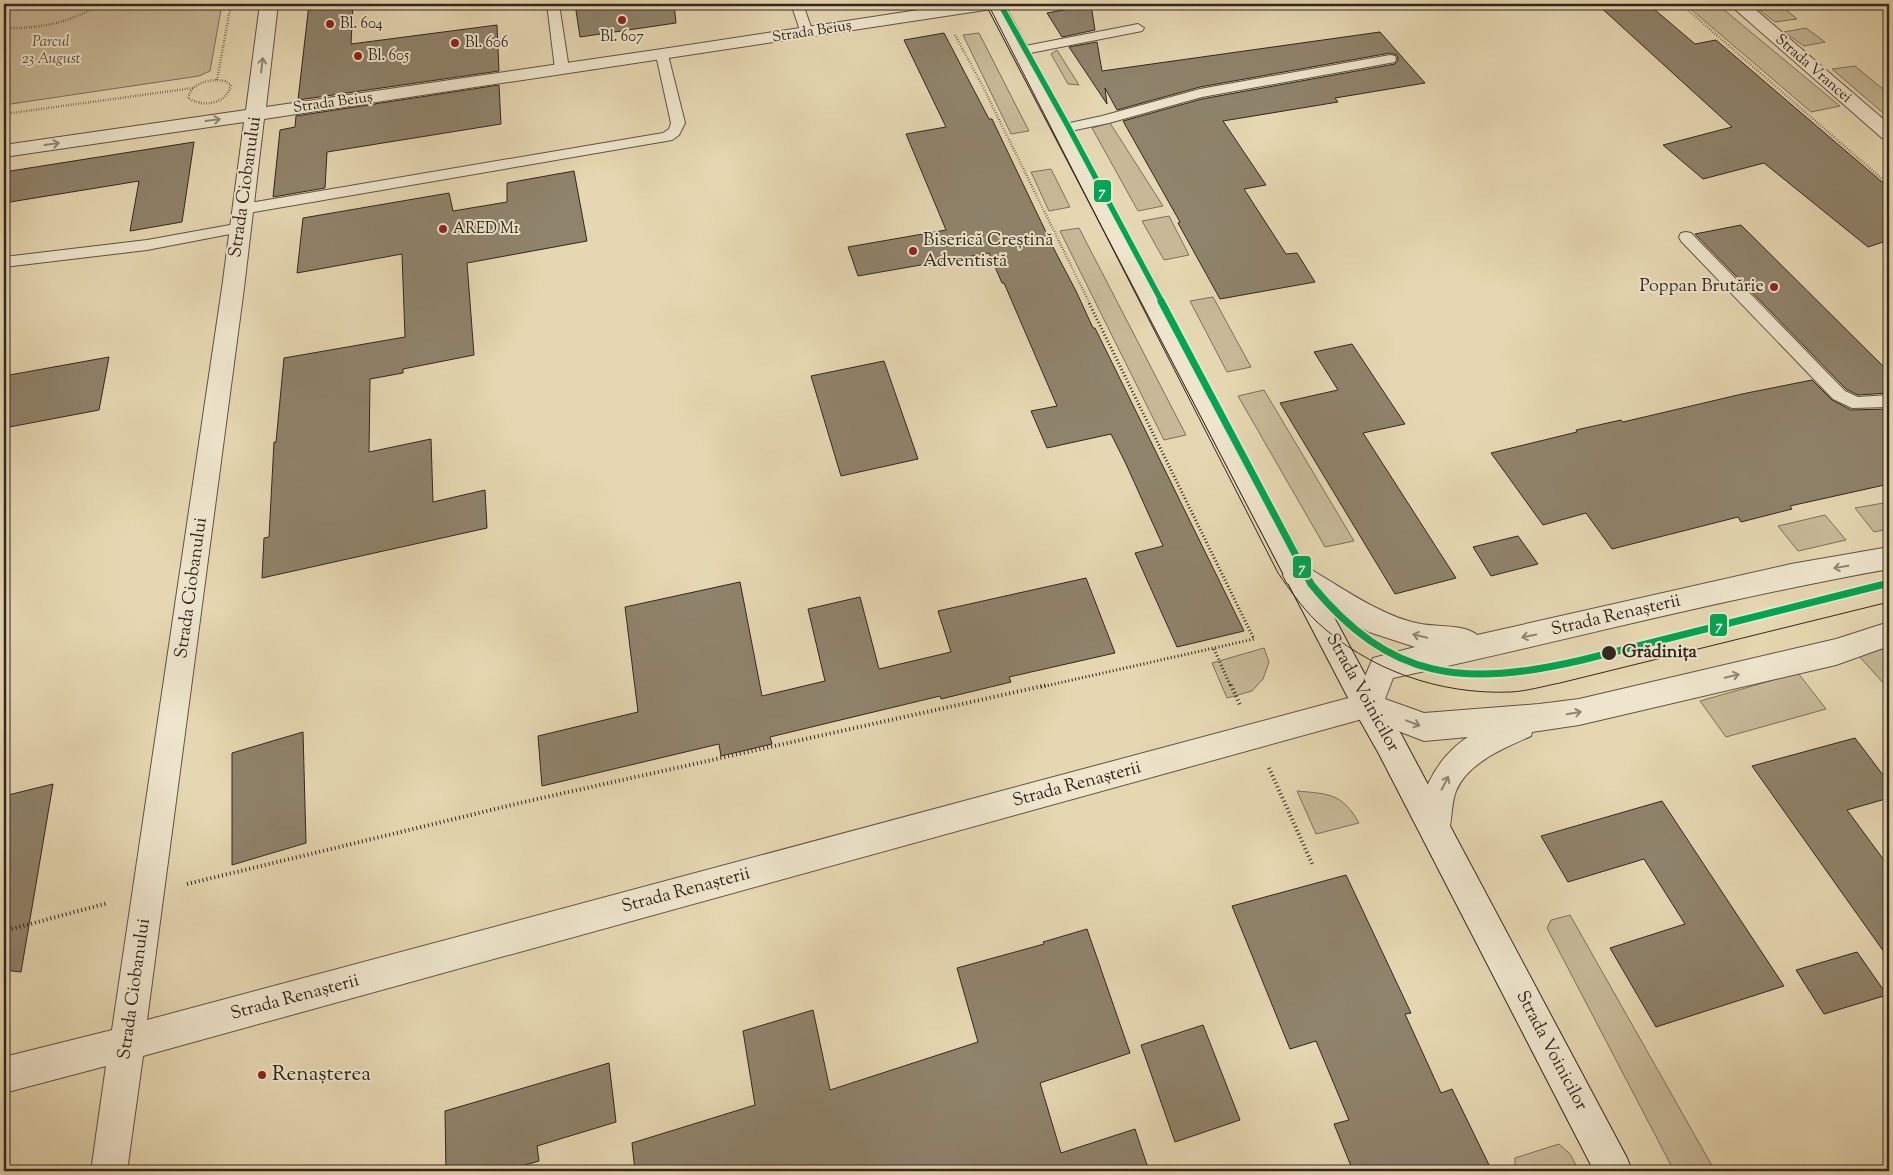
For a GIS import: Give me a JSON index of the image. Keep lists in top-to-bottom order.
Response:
{
  "streets": {
    "street": [
      "Strada Beiuș",
      "Strada Vrancei",
      "Strada Ciobanului",
      "Strada Renașterii",
      "Strada Voinicilor"
    ]
  },
  "crossings": [
    ["Strada Beiuș", "Strada Ciobanului"],
    ["Strada Beiuș", "Strada Voinicilor"],
    ["Strada Ciobanului", "Strada Renașterii"],
    ["Strada Renașterii", "Strada Voinicilor"]
  ],
  "parks": ["Parcul 23 August"],
  "places": [
    "Bl. 607",
    "Bl. 604",
    "Bl. 606",
    "Bl. 605",
    "ARED M1",
    "Biserică Creștină Adventistă",
    "Poppan Brutărie",
    "Grădinița",
    "Renașterea"
  ],
  "lines": ["transit line 7"]
}
